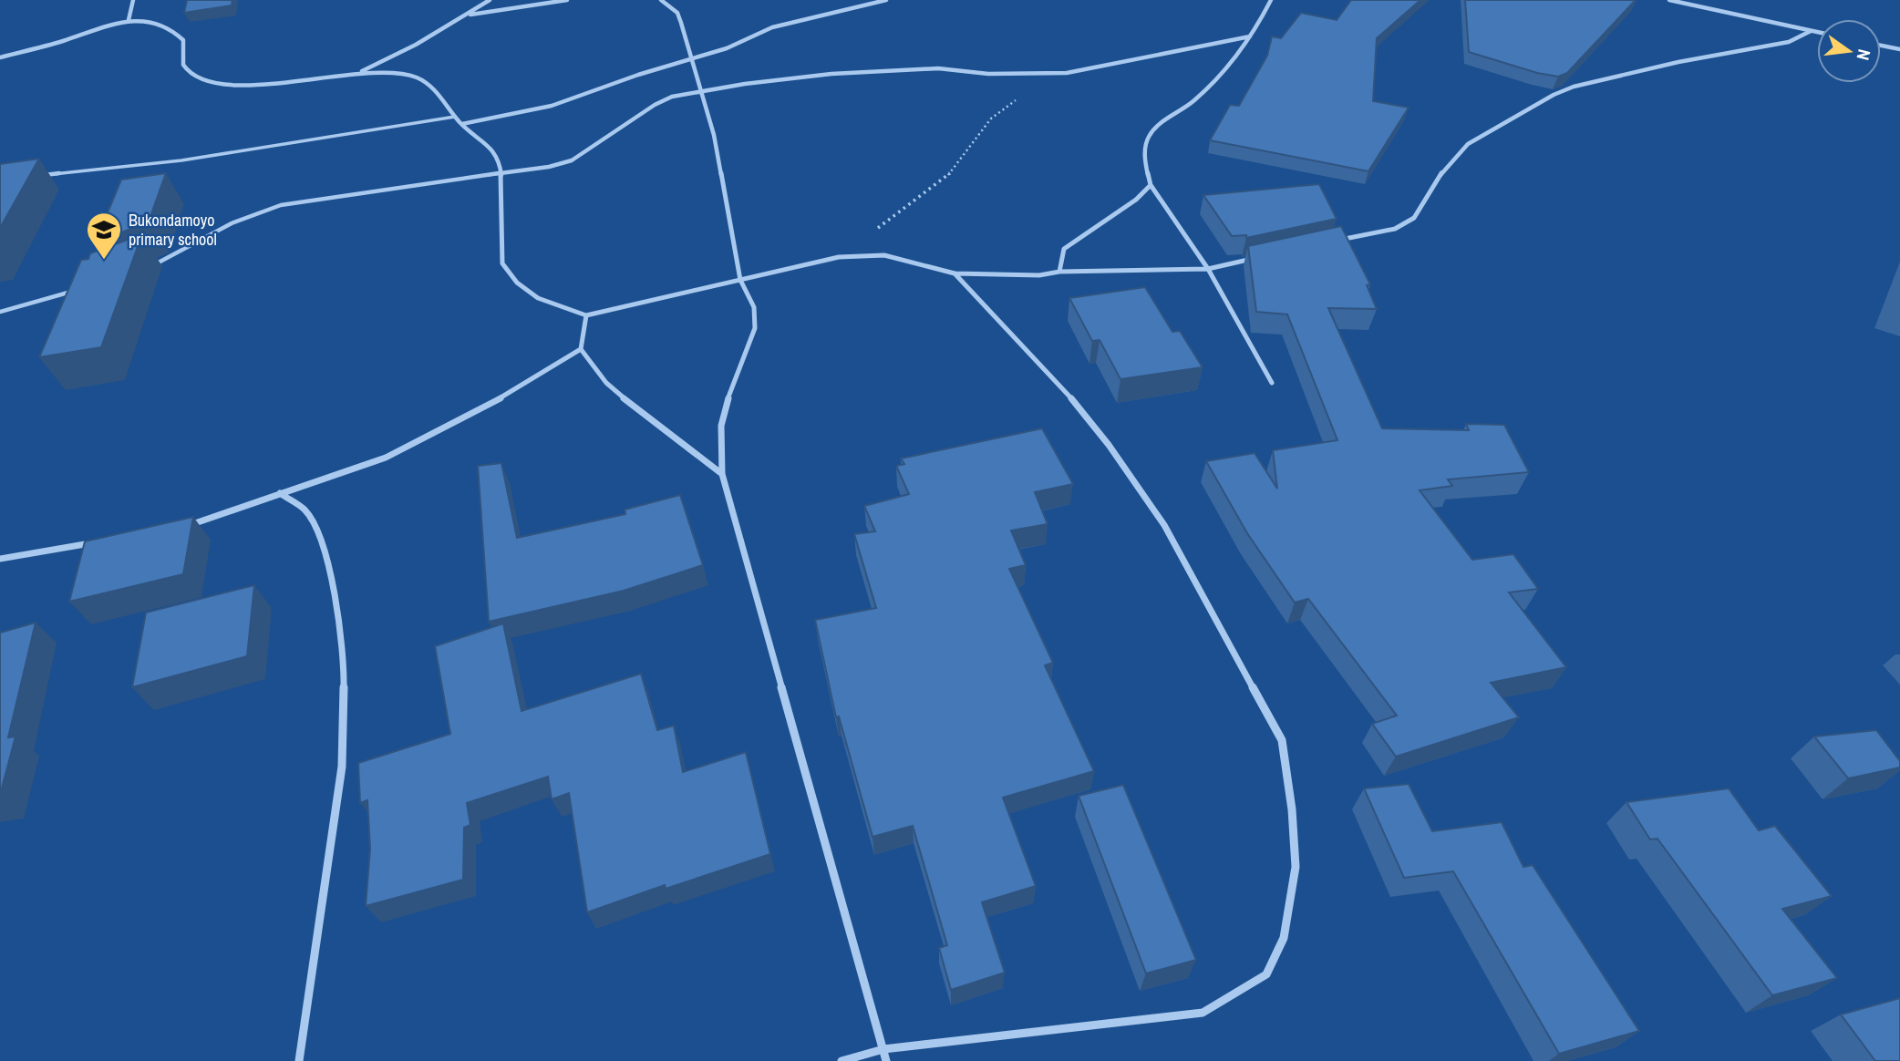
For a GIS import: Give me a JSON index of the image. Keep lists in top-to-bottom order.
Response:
{
  "places": {
    "school or university": ["Bukondamoyo primary school"]
  },
  "north": "right"
}
